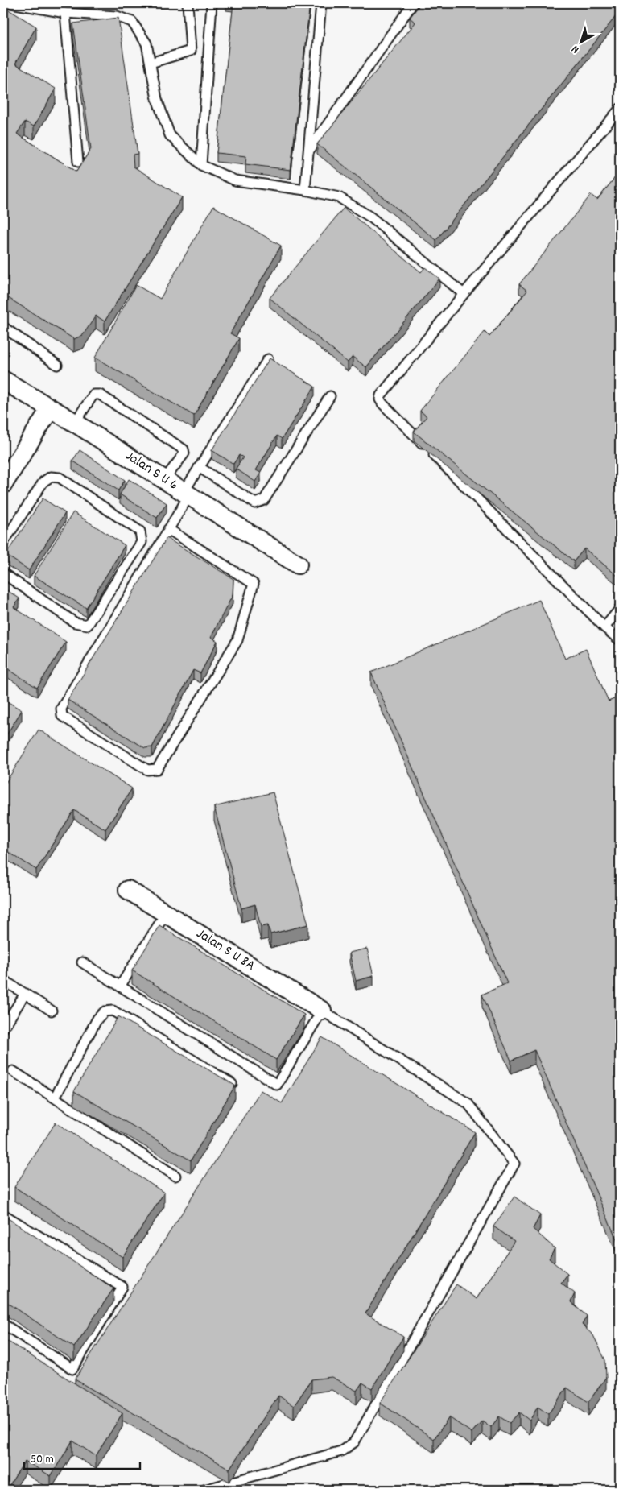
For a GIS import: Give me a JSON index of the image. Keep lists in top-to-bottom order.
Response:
{
  "streets": {
    "street": ["Jalan S U 6", "Jalan S U 8A"]
  },
  "scale_bar": "50 m",
  "north": "bottom left"
}
